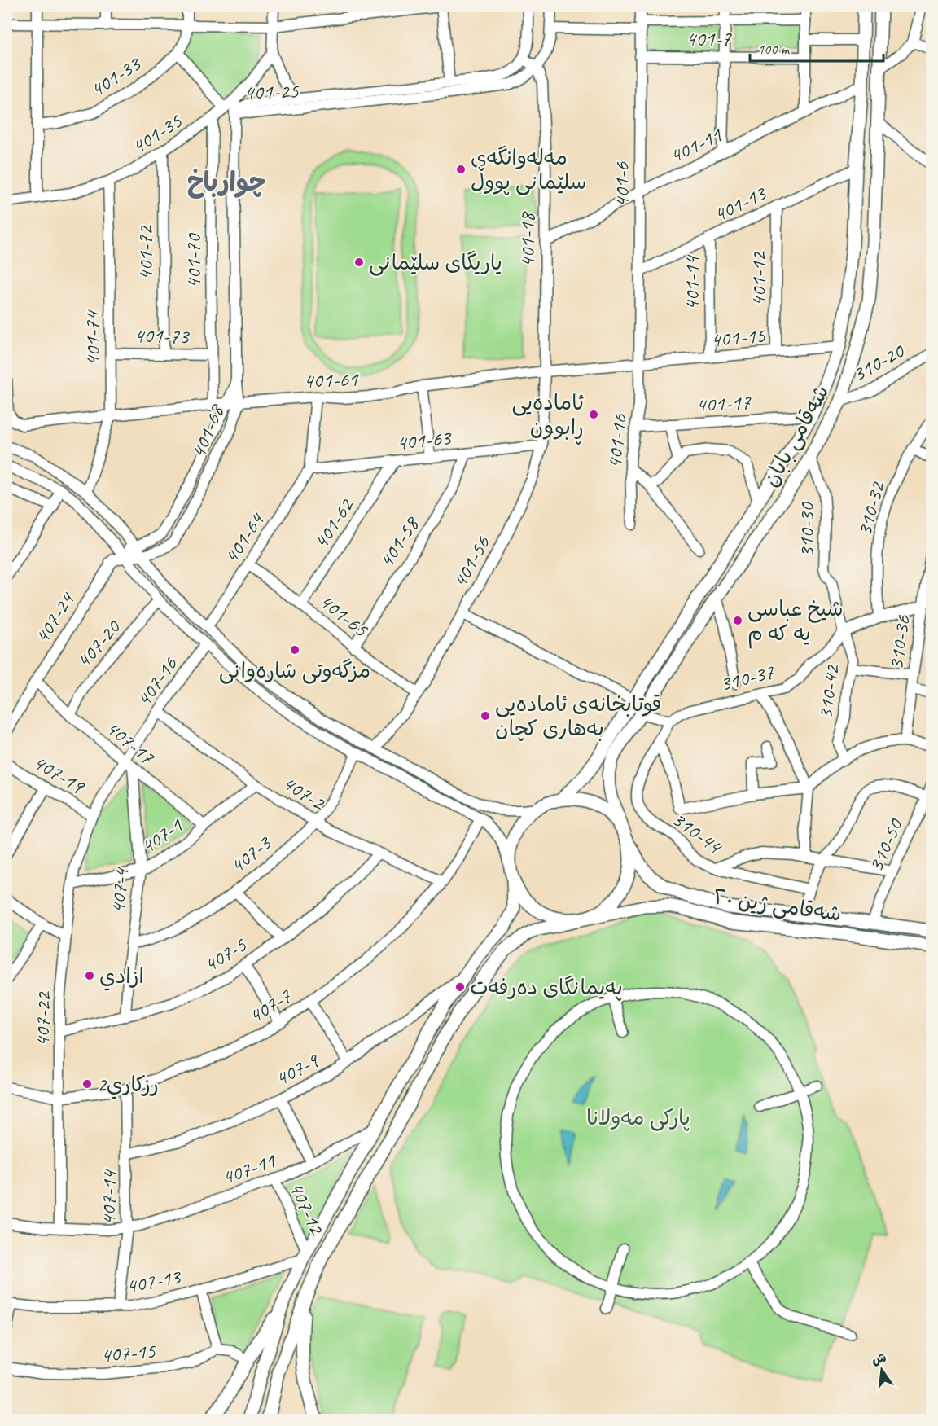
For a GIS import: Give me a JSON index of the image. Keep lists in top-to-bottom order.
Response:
{
  "streets": {
    "main road": ["شەقامی بابان", "شەقامی ژین ٢٠"],
    "street": [
      "401-7",
      "401-33",
      "401-25",
      "401-35",
      "401-11",
      "401-6",
      "401-13",
      "401-18",
      "401-72",
      "401-70",
      "401-12",
      "401-14",
      "401-73",
      "401-15",
      "401-74",
      "310-20",
      "401-61",
      "401-17",
      "401-68",
      "401-63",
      "401-16",
      "310-32",
      "401-62",
      "310-30",
      "401-64",
      "401-58",
      "401-56",
      "401-65",
      "407-24",
      "310-36",
      "407-20",
      "310-37",
      "407-16",
      "310-42",
      "407-17",
      "407-19",
      "407-2",
      "310-44",
      "407-1",
      "310-50",
      "407-3",
      "407-4",
      "407-5",
      "407-7",
      "407-22",
      "407-9",
      "407-11",
      "407-14",
      "407-12",
      "407-13",
      "407-15"
    ]
  },
  "crossings": [
    ["401-7", "401-6"],
    ["401-25", "401-18"],
    ["401-25", "401-70"],
    ["401-35", "401-72"],
    ["401-35", "401-70"],
    ["401-35", "401-74"],
    ["401-11", "401-6"],
    ["401-11", "401-18"],
    ["401-11", "شەقامی بابان"],
    ["401-6", "401-13"],
    ["401-6", "401-15"],
    ["401-6", "401-61"],
    ["401-6", "401-16"],
    ["401-13", "401-12"],
    ["401-13", "401-14"],
    ["401-13", "شەقامی بابان"],
    ["401-18", "401-61"],
    ["401-18", "401-56"],
    ["401-72", "401-73"],
    ["401-70", "401-73"],
    ["401-70", "401-61"],
    ["401-70", "401-68"],
    ["401-12", "401-15"],
    ["401-14", "401-15"],
    ["401-73", "401-74"],
    ["401-15", "401-61"],
    ["401-15", "شەقامی بابان"],
    ["401-15", "401-16"],
    ["401-74", "401-61"],
    ["310-20", "شەقامی بابان"],
    ["401-61", "401-68"],
    ["401-61", "401-16"],
    ["401-61", "401-56"],
    ["401-17", "شەقامی بابان"],
    ["401-17", "401-16"],
    ["401-68", "407-24"],
    ["شەقامی بابان", "310-30"],
    ["شەقامی بابان", "شەقامی ژین ٢٠"],
    ["401-63", "401-62"],
    ["401-63", "401-64"],
    ["401-63", "401-58"],
    ["401-63", "401-56"],
    ["401-62", "401-65"],
    ["310-30", "310-37"],
    ["310-30", "310-42"],
    ["401-64", "401-65"],
    ["401-58", "401-65"],
    ["401-56", "401-65"],
    ["407-24", "407-17"],
    ["407-20", "407-17"],
    ["310-37", "310-42"],
    ["310-37", "310-44"],
    ["407-16", "407-17"],
    ["407-16", "407-19"],
    ["407-16", "407-2"],
    ["407-16", "407-22"],
    ["407-17", "407-1"],
    ["407-17", "407-4"],
    ["407-19", "407-22"],
    ["407-2", "407-1"],
    ["407-2", "407-3"],
    ["407-2", "407-5"],
    ["407-2", "407-7"],
    ["407-1", "407-4"],
    ["407-1", "407-22"],
    ["310-50", "شەقامی ژین ٢٠"],
    ["407-3", "407-4"],
    ["407-4", "407-5"],
    ["407-5", "407-22"],
    ["407-7", "407-22"],
    ["407-7", "407-14"],
    ["407-22", "407-11"],
    ["407-9", "407-14"],
    ["407-11", "407-14"],
    ["407-11", "407-12"],
    ["407-14", "407-13"],
    ["407-12", "407-13"]
  ],
  "districts": ["چوارباخ"],
  "parks": ["پارکی مەولانا"],
  "places": [
    "مەلەوانگەی سلێمانی پووڵ",
    "یاریگای سلێمانی",
    "ئامادەیی ڕابوون",
    "شیخ عباسی یه که م",
    "مزگەوتی شارەوانی",
    "قوتابخانەی ئامادەیی بەهاری کچان",
    "ازادي",
    "پەیمانگای دەرفەت",
    "رزكاري2"
  ],
  "scale_bar": "100 m",
  "north": "top"
}
